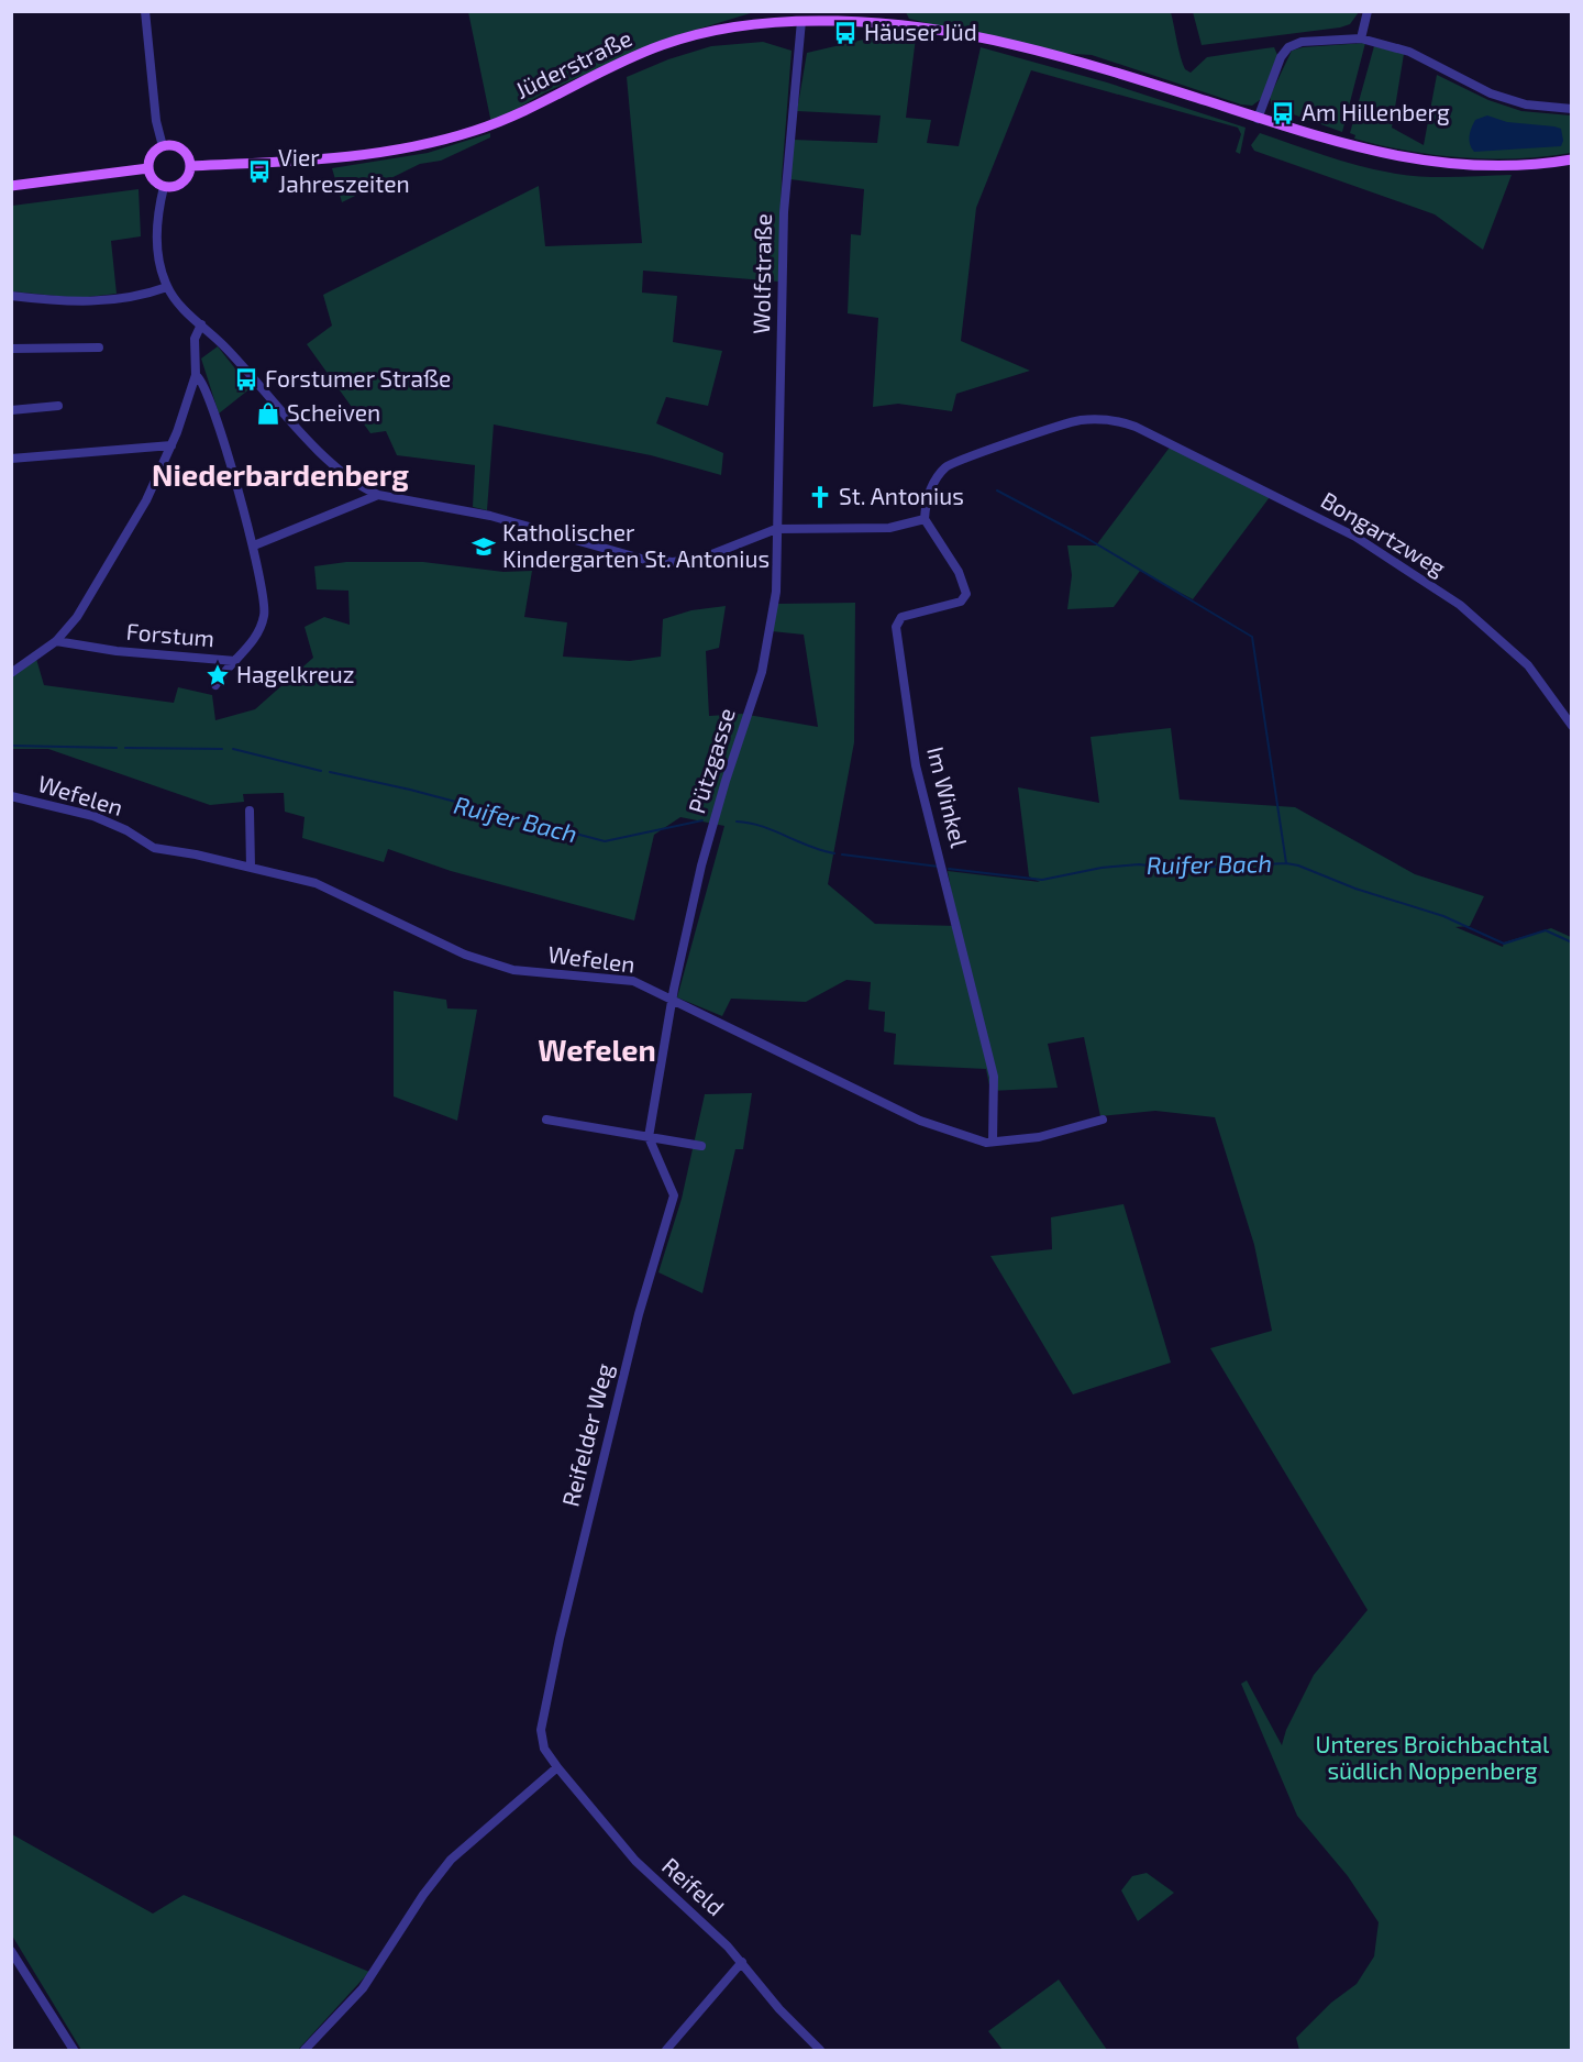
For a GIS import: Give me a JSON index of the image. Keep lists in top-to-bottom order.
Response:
{
  "streets": {
    "main road": ["Jüderstraße"],
    "street": [
      "Wolfstraße",
      "Bongartzweg",
      "Forstum",
      "Pützgasse",
      "Wefelen",
      "Im Winkel",
      "Reifelder Weg",
      "Reifeld"
    ]
  },
  "crossings": [
    ["Jüderstraße", "Wolfstraße"],
    ["Wolfstraße", "Pützgasse"],
    ["Bongartzweg", "Im Winkel"],
    ["Pützgasse", "Wefelen"],
    ["Wefelen", "Im Winkel"],
    ["Reifelder Weg", "Reifeld"]
  ],
  "districts": ["Niederbardenberg", "Wefelen"],
  "water": ["Ruifer Bach"],
  "parks": ["Unteres Broichbachtal südlich Noppenberg"],
  "places": {
    "bus stop": [
      "Häuser Jüd",
      "Am Hillenberg",
      "Vier Jahreszeiten",
      "Forstumer Straße"
    ],
    "shop": ["Scheiven"],
    "church": ["St. Antonius"],
    "school or university": ["Katholischer Kindergarten St. Antonius"],
    "place": ["Hagelkreuz"]
  }
}
